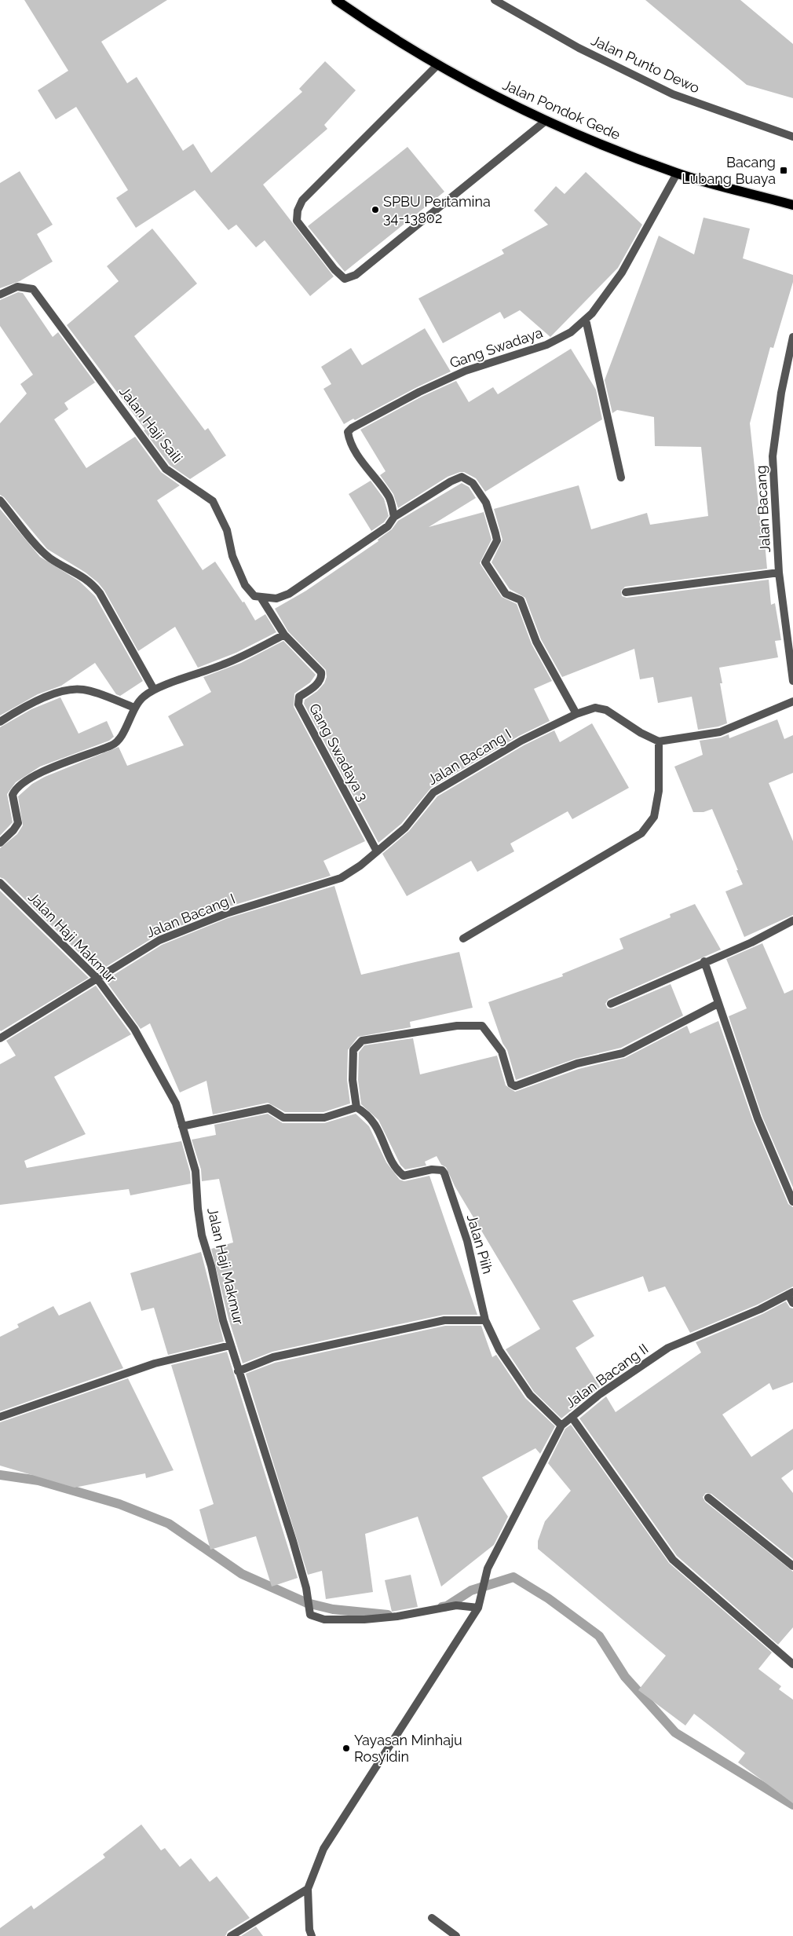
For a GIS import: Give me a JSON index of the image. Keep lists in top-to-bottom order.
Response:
{
  "streets": {
    "main road": ["Jalan Pondok Gede"],
    "street": [
      "Jalan Punto Dewo",
      "Gang Swadaya",
      "Jalan Haji Saili",
      "Jalan Bacang",
      "Gang Swadaya 3",
      "Jalan Bacang I",
      "Jalan Haji Makmur",
      "Jalan Piih",
      "Jalan Bacang II"
    ]
  },
  "crossings": [
    ["Jalan Pondok Gede", "Gang Swadaya"],
    ["Jalan Haji Saili", "Gang Swadaya 3"],
    ["Gang Swadaya 3", "Jalan Bacang I"],
    ["Jalan Bacang I", "Jalan Haji Makmur"],
    ["Jalan Haji Makmur", "Jalan Bacang II"],
    ["Jalan Piih", "Jalan Bacang II"]
  ],
  "places": {
    "transit": ["Bacang Lubang Buaya"],
    "other": ["SPBU Pertamina 34-13802", "Yayasan Minhaju Rosyidin"]
  }
}
